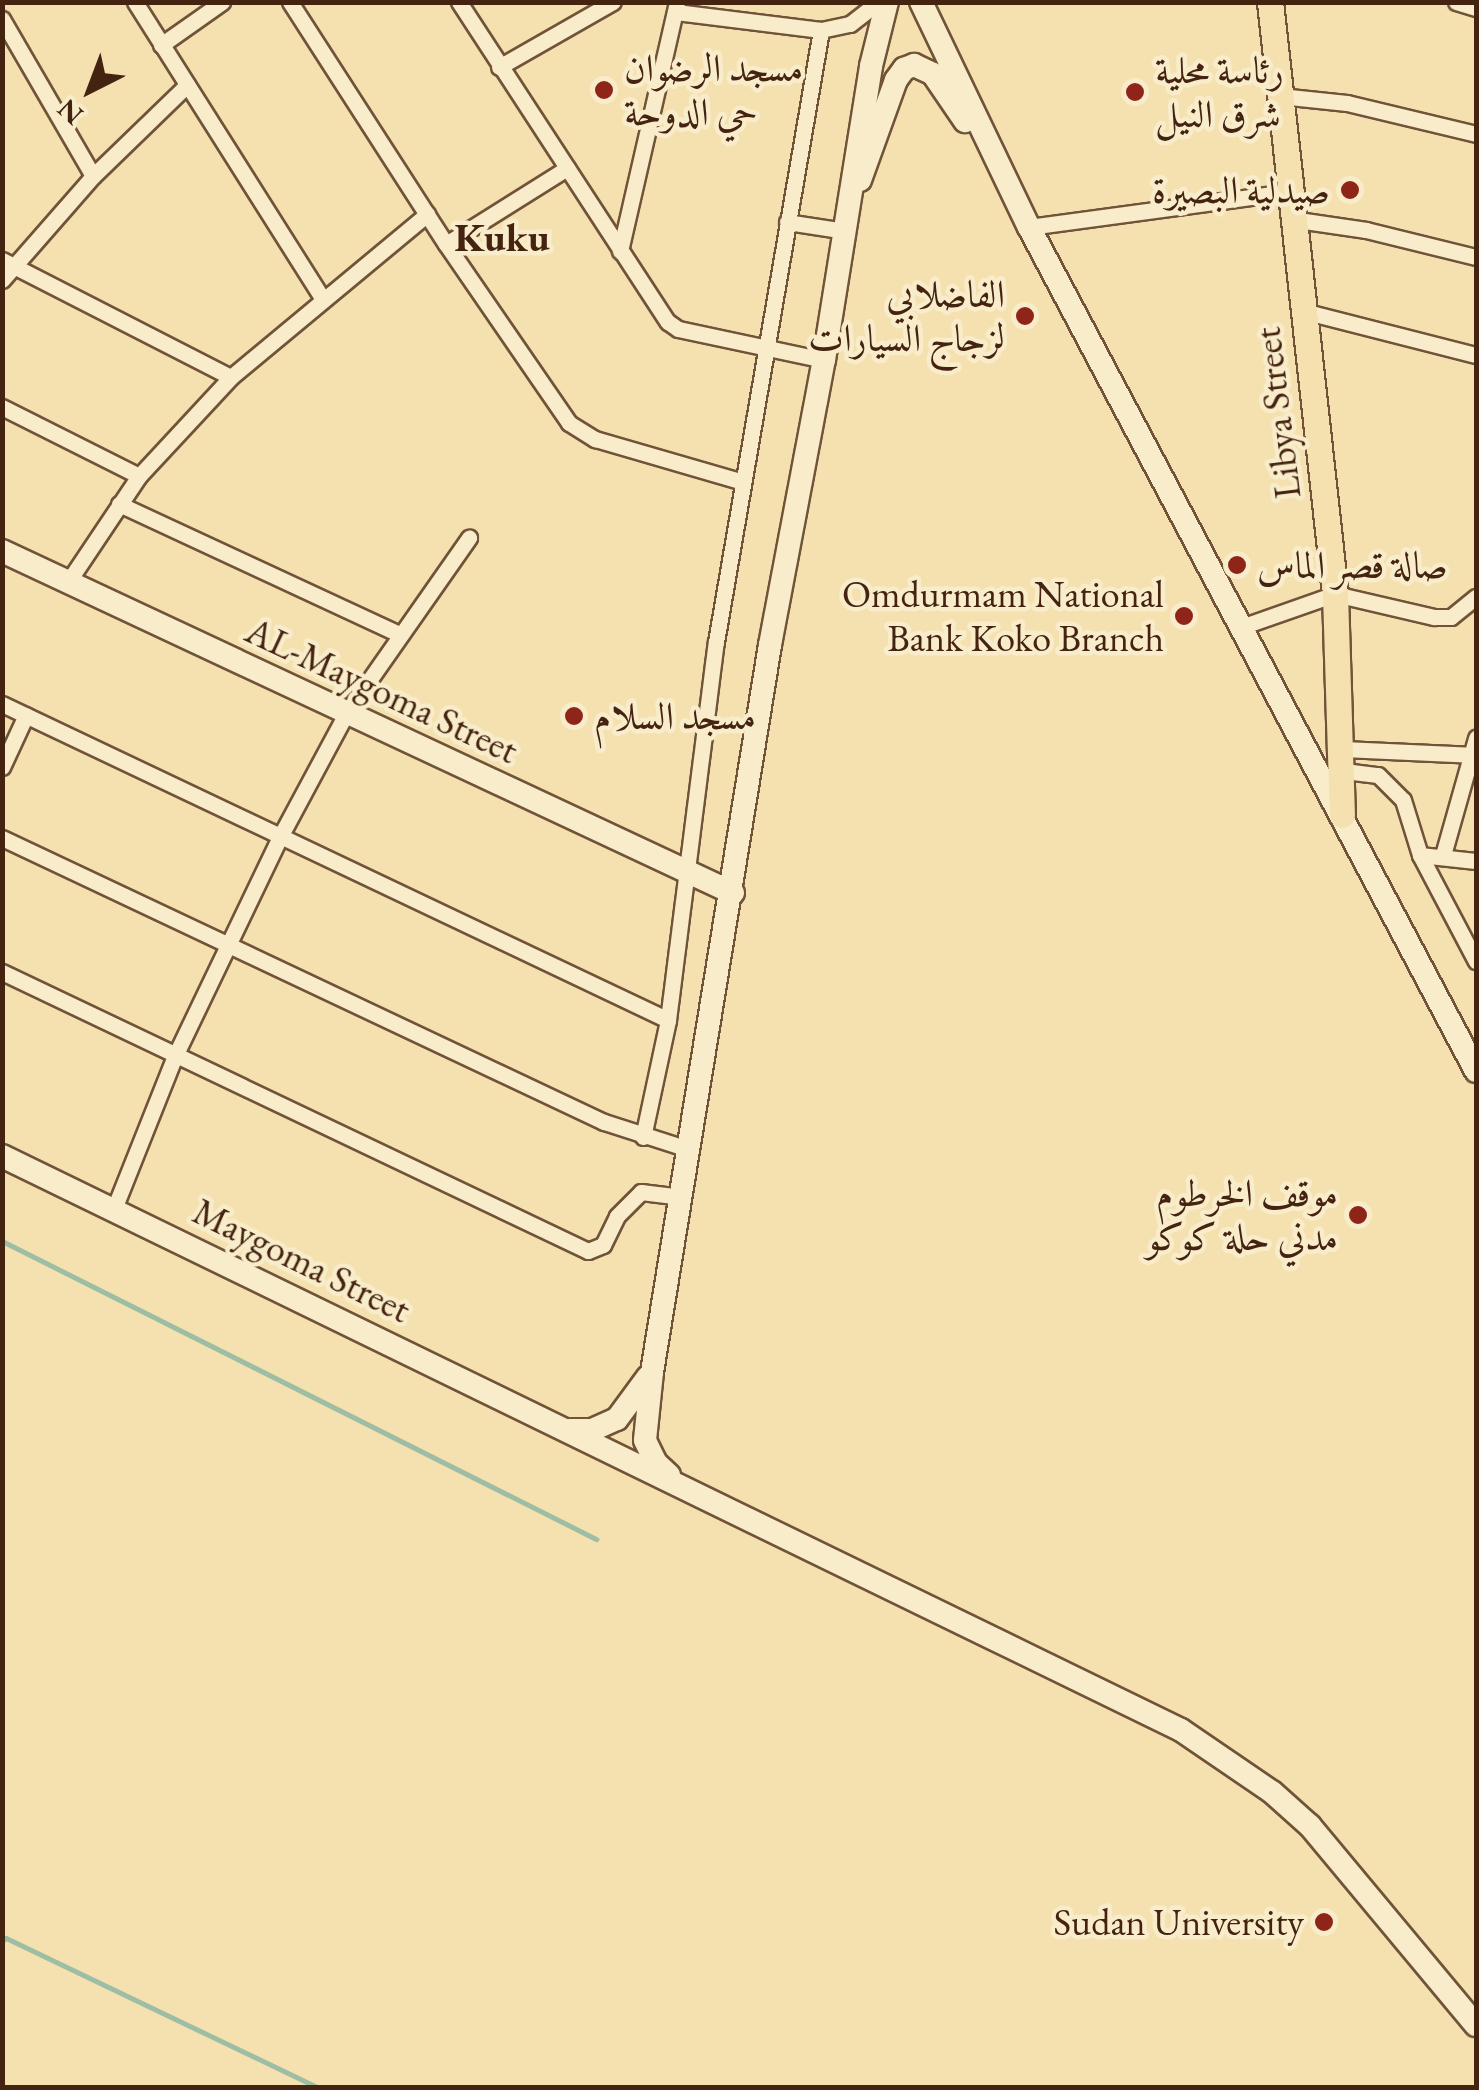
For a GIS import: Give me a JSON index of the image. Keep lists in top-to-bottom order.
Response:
{
  "streets": {
    "main road": ["Libya Street", "AL-Maygoma Street", "Maygoma Street"]
  },
  "districts": ["Kuku"],
  "places": [
    "مسجد الرضوان حي الدوحة",
    "رئاسة محلية شرق النيل",
    "صيدلية البصيرة",
    "الفاضلابي لزجاج السيارات",
    "صالة قصر الماس",
    "Omdurmam National Bank Koko Branch",
    "مسجد السلام",
    "موقف الخرطوم مدني حلة كوكو",
    "Sudan University"
  ],
  "north": "bottom left"
}
